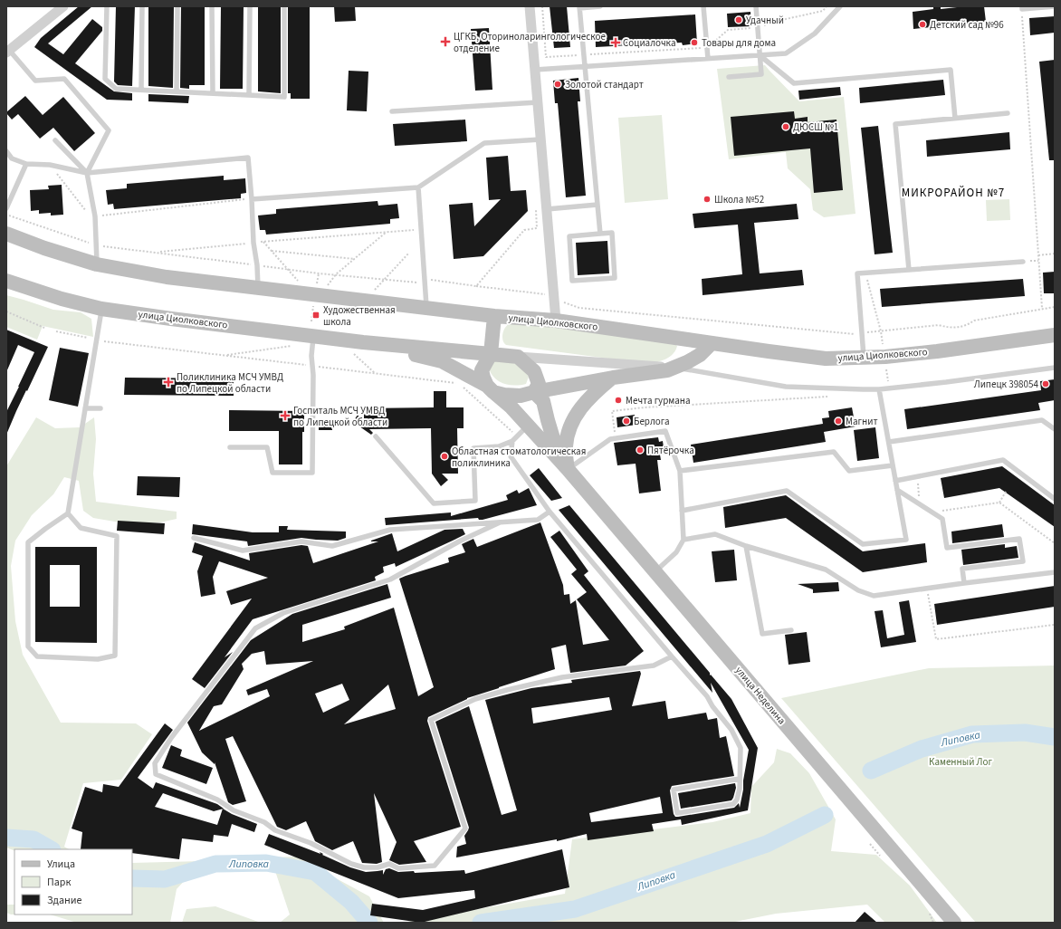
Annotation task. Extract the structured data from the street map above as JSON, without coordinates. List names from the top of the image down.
{
  "streets": {
    "main road": ["улица Циолковского", "улица Неделина"]
  },
  "crossings": [
    ["улица Циолковского", "улица Неделина"]
  ],
  "districts": ["МИКРОРАЙОН №7"],
  "water": ["Липовка"],
  "parks": ["Каменный Лог"],
  "places": {
    "other": [
      "Удачный",
      "Детский сад №96",
      "Товары для дома",
      "Золотой стандарт",
      "ДЮСШ №1",
      "Школа №52",
      "Липецк 398054",
      "Мечта гурмана",
      "Берлога",
      "Магнит",
      "Пятёрочка",
      "Областная стоматологическая поликлиника"
    ],
    "health": [
      "ЦГКБ, Оториноларингологическое отделение",
      "Социалочка",
      "Поликлиника МСЧ УМВД по Липецкой области",
      "Госпиталь МСЧ УМВД по Липецкой области"
    ],
    "transit": ["Художественная школа"]
  },
  "legend": ["Улица", "Парк", "Здание"]
}
